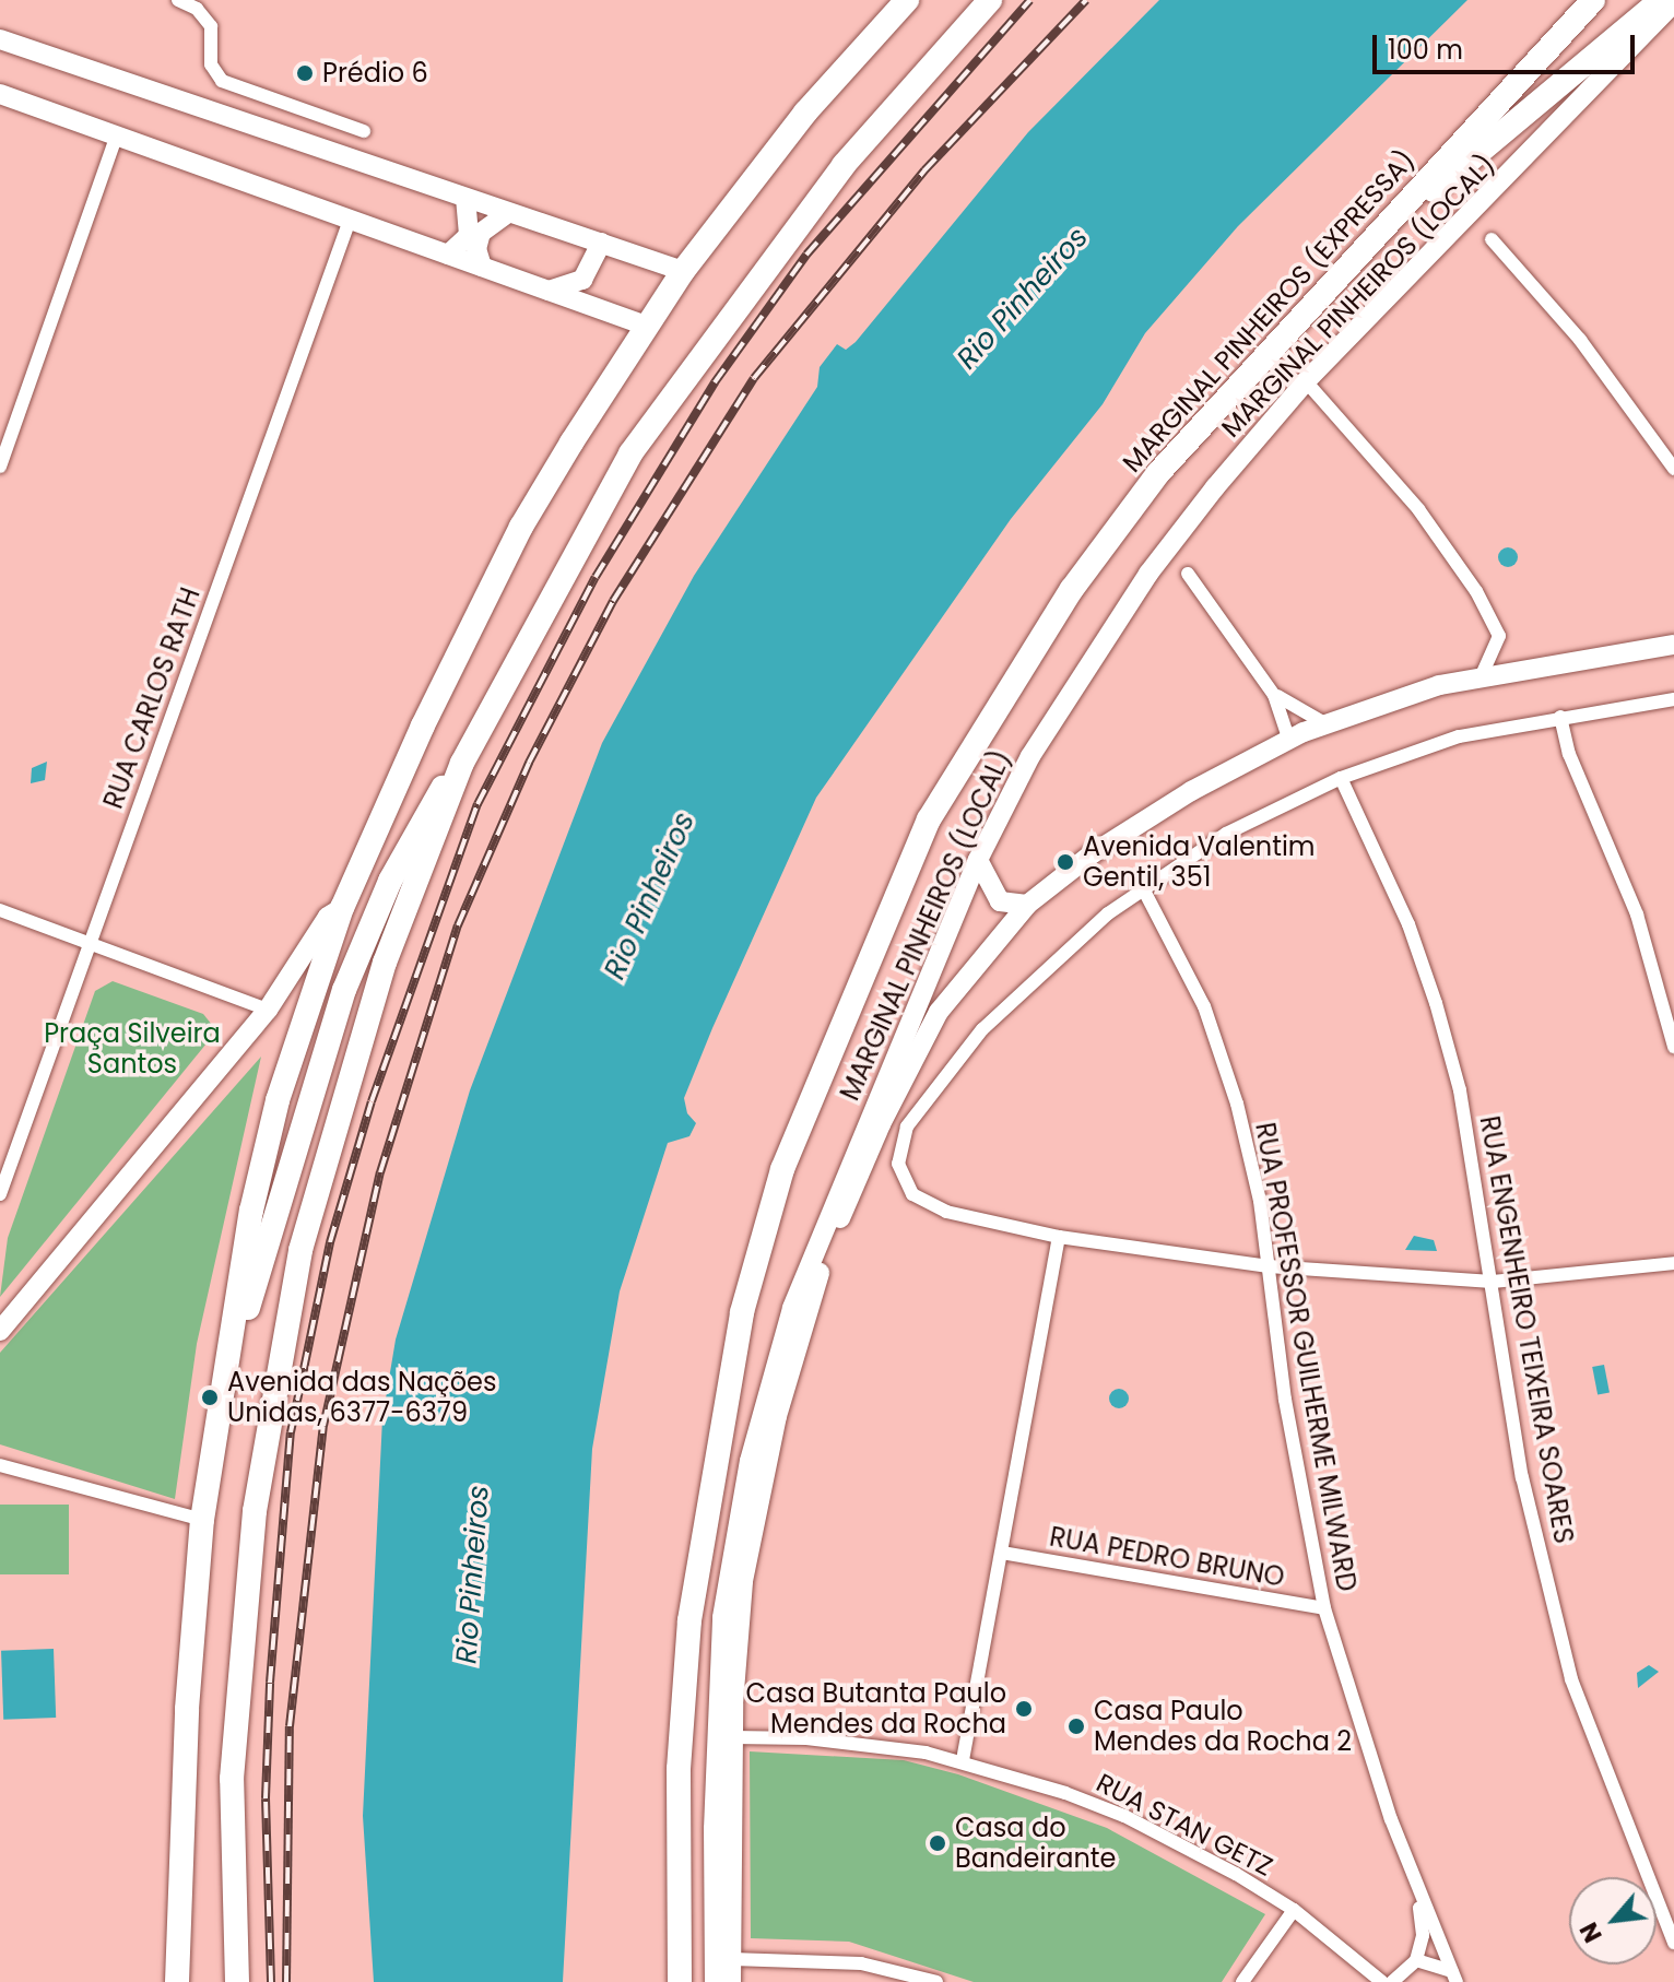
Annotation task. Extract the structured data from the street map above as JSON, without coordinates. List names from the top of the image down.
{
  "streets": {
    "highway": ["MARGINAL PINHEIROS (EXPRESSA)"],
    "main road": ["MARGINAL PINHEIROS (LOCAL)"],
    "street": [
      "RUA CARLOS RATH",
      "RUA ENGENHEIRO TEIXEIRA SOARES",
      "RUA PROFESSOR GUILHERME MILWARD",
      "RUA PEDRO BRUNO",
      "RUA STAN GETZ"
    ]
  },
  "crossings": [
    ["RUA PROFESSOR GUILHERME MILWARD", "RUA PEDRO BRUNO"]
  ],
  "water": ["Rio Pinheiros"],
  "parks": ["Praça Silveira Santos"],
  "places": [
    "Prédio 6",
    "Avenida Valentim Gentil, 351",
    "Avenida das Nações Unidas, 6377-6379",
    "Casa Butanta Paulo Mendes da Rocha",
    "Casa Paulo Mendes da Rocha 2",
    "Casa do Bandeirante"
  ],
  "scale_bar": "100 m",
  "north": "bottom left"
}
